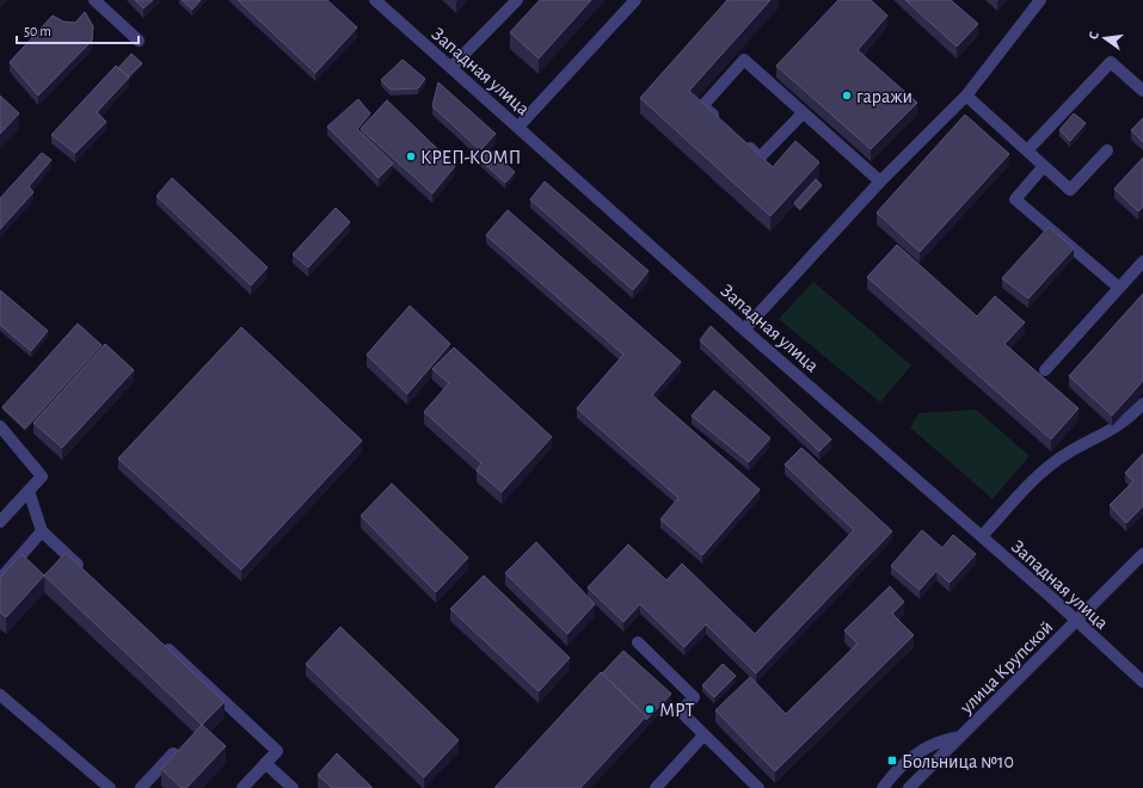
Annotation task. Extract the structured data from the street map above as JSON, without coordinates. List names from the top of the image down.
{
  "streets": {
    "street": ["Западная улица", "улица Крупской"]
  },
  "crossings": [
    ["Западная улица", "улица Крупской"]
  ],
  "places": {
    "other": ["гаражи", "КРЕП-КОМП", "МРТ"],
    "transit": ["Больница №10"]
  },
  "scale_bar": "50 m",
  "north": "left"
}
